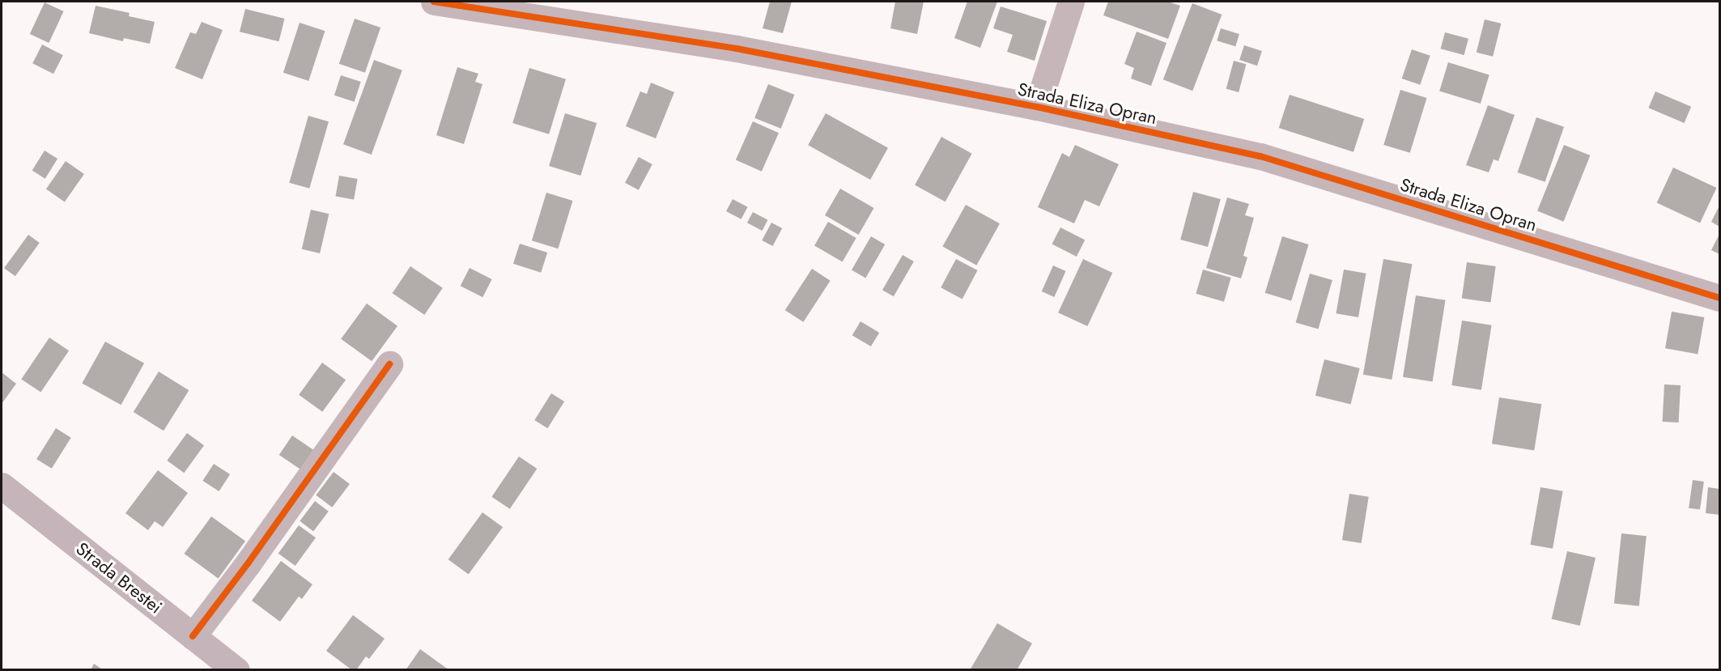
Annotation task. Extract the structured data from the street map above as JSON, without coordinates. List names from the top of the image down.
{
  "streets": {
    "main road": ["Strada Brestei"],
    "street": ["Strada Eliza Opran"]
  }
}
